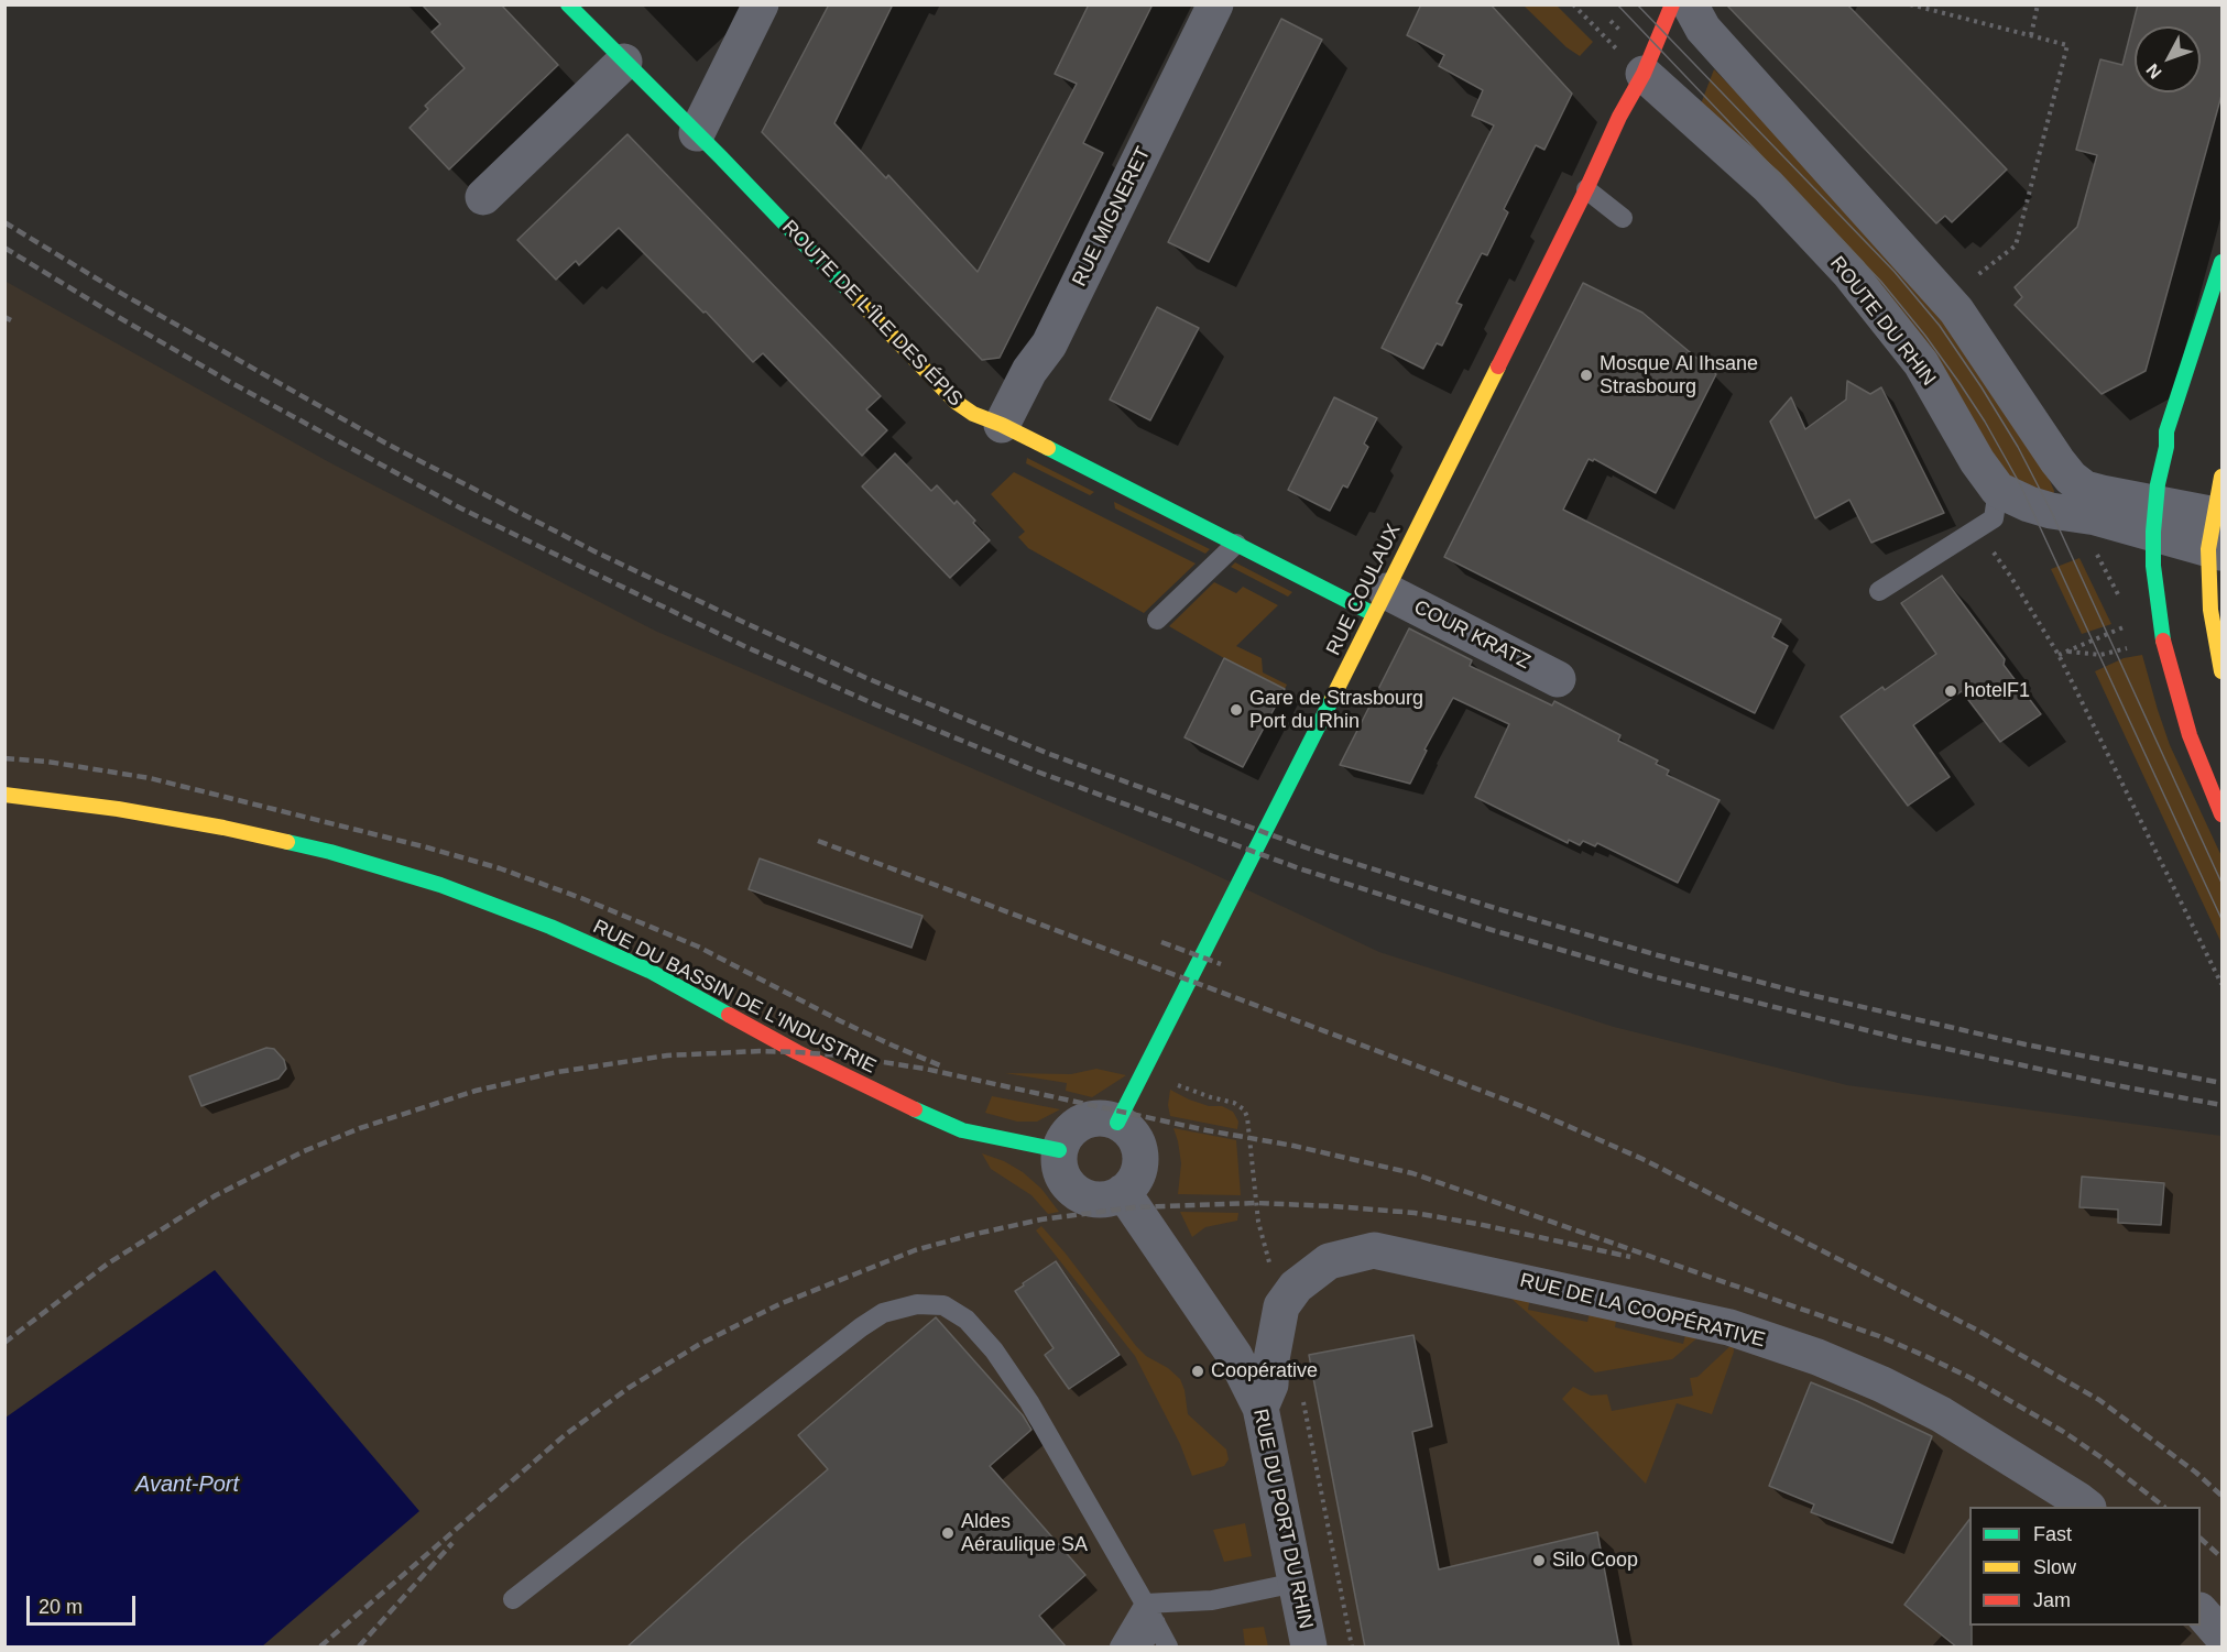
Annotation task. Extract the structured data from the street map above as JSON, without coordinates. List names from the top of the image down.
{
  "streets": {
    "street": [
      "RUE MIGNERET",
      "ROUTE DE L'ÎLE DES ÉPIS",
      "ROUTE DU RHIN",
      "RUE COULAUX",
      "COUR KRATZ",
      "RUE DU BASSIN DE L'INDUSTRIE",
      "RUE DE LA COOPÉRATIVE",
      "RUE DU PORT DU RHIN"
    ]
  },
  "crossings": [
    ["RUE MIGNERET", "ROUTE DE L'ÎLE DES ÉPIS"],
    ["ROUTE DE L'ÎLE DES ÉPIS", "RUE COULAUX"],
    ["ROUTE DE L'ÎLE DES ÉPIS", "COUR KRATZ"],
    ["ROUTE DU RHIN", "RUE COULAUX"],
    ["RUE COULAUX", "COUR KRATZ"],
    ["RUE COULAUX", "RUE DU BASSIN DE L'INDUSTRIE"],
    ["RUE COULAUX", "RUE DU PORT DU RHIN"],
    ["RUE DU BASSIN DE L'INDUSTRIE", "RUE DU PORT DU RHIN"],
    ["RUE DE LA COOPÉRATIVE", "RUE DU PORT DU RHIN"]
  ],
  "water": ["Avant-Port"],
  "places": [
    "Mosque Al Ihsane Strasbourg",
    "hotelF1",
    "Gare de Strasbourg Port du Rhin",
    "Coopérative",
    "Aldes Aéraulique SA",
    "Silo Coop"
  ],
  "legend": ["Fast", "Slow", "Jam"],
  "scale_bar": "20 m",
  "north": "bottom left"
}
